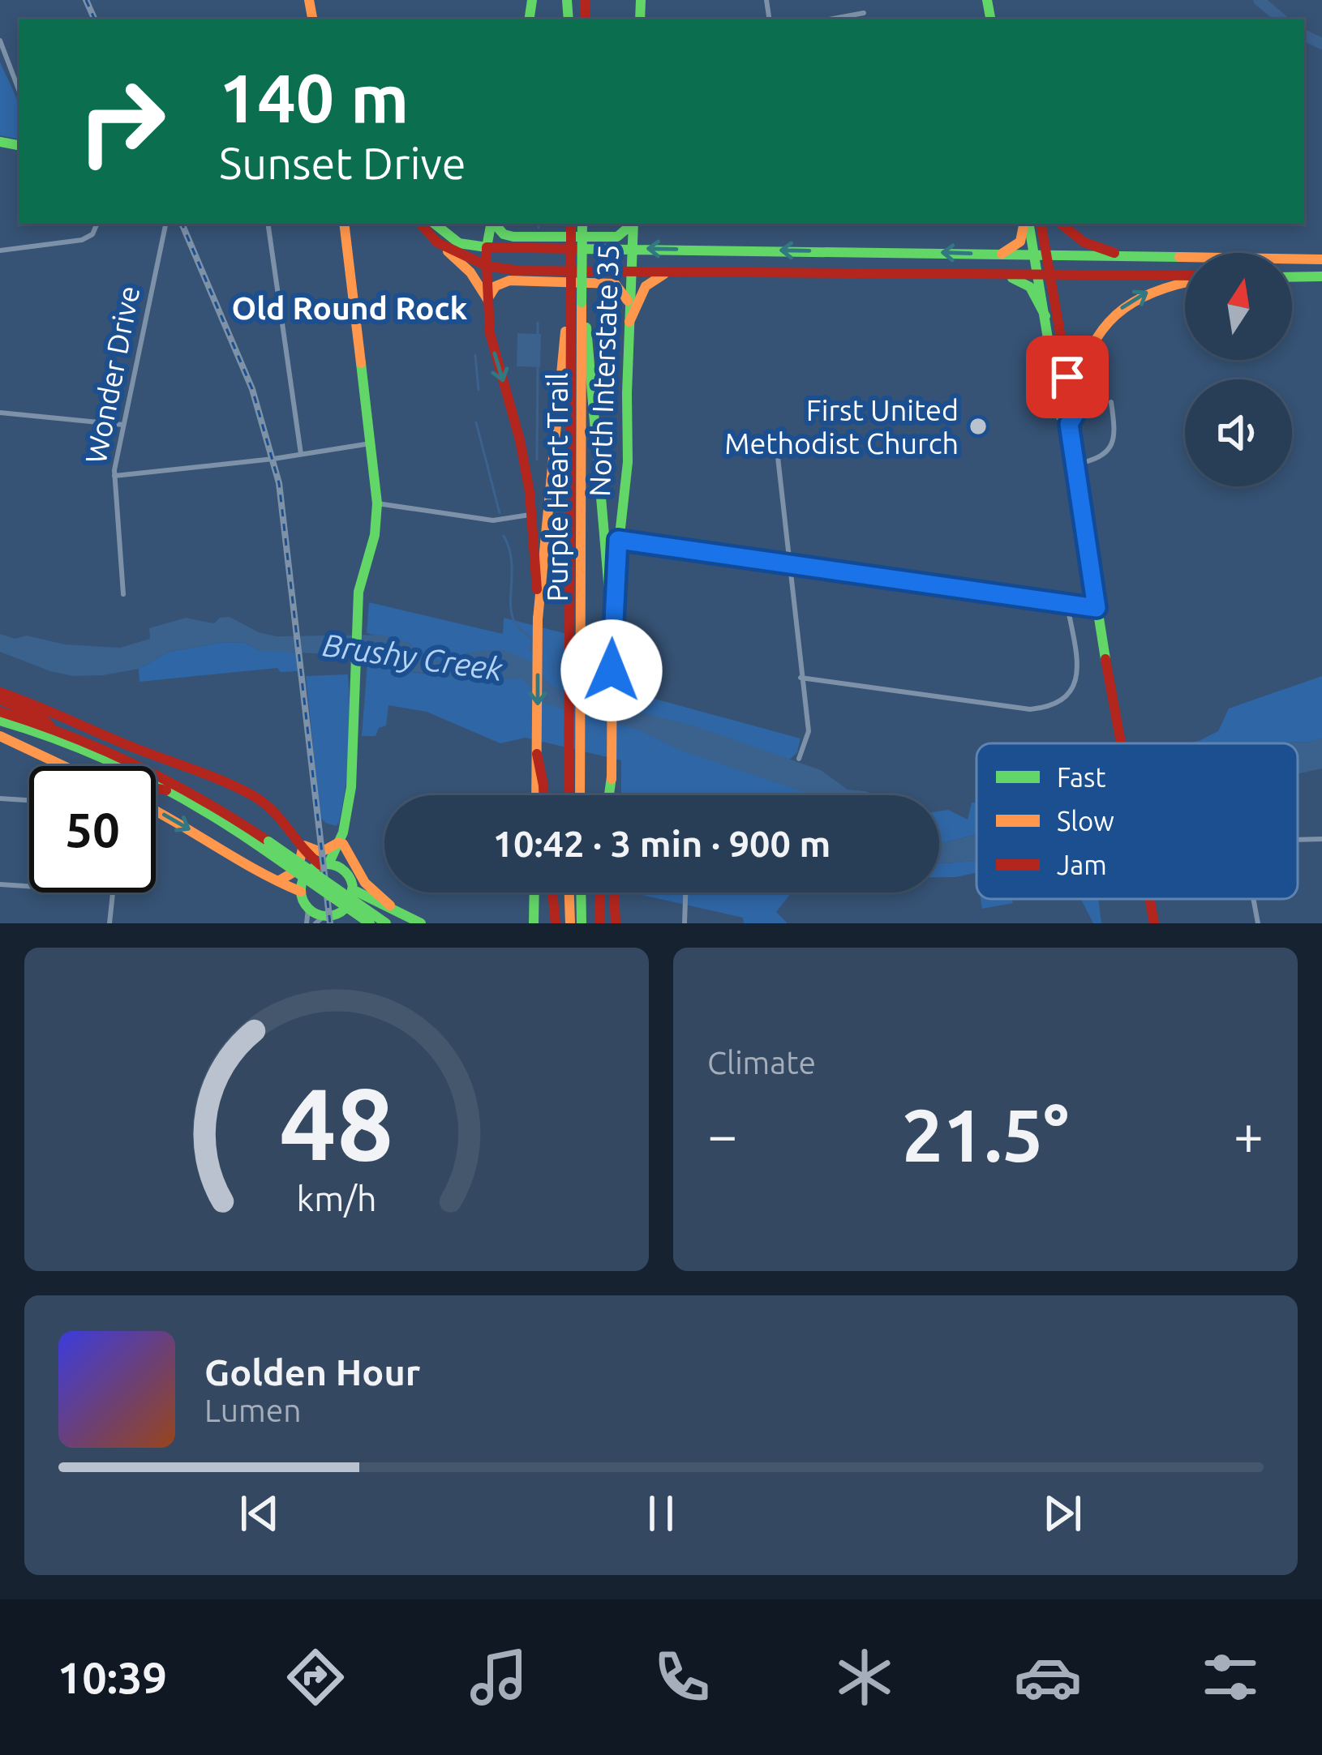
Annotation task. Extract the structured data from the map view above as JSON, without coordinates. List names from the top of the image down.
{
  "streets": {
    "main road": ["North Interstate 35", "Purple Heart Trail"],
    "street": ["Wonder Drive"]
  },
  "districts": ["Old Round Rock"],
  "water": ["Brushy Creek"],
  "places": ["First United Methodist Church"],
  "legend": ["Fast", "Slow", "Jam"],
  "north": "top",
  "page": {
    "turn": ["140 m", "Sunset Drive"],
    "limit": "50",
    "trip": "10:42 · 3 min · 900 m",
    "tile": "Climate",
    "heat": ["−", "21.5°", "+"],
    "song": ["Golden Hour", "Lumen"],
    "tabs": "10:39",
    "gauge": ["48", "km/h"]
  }
}
